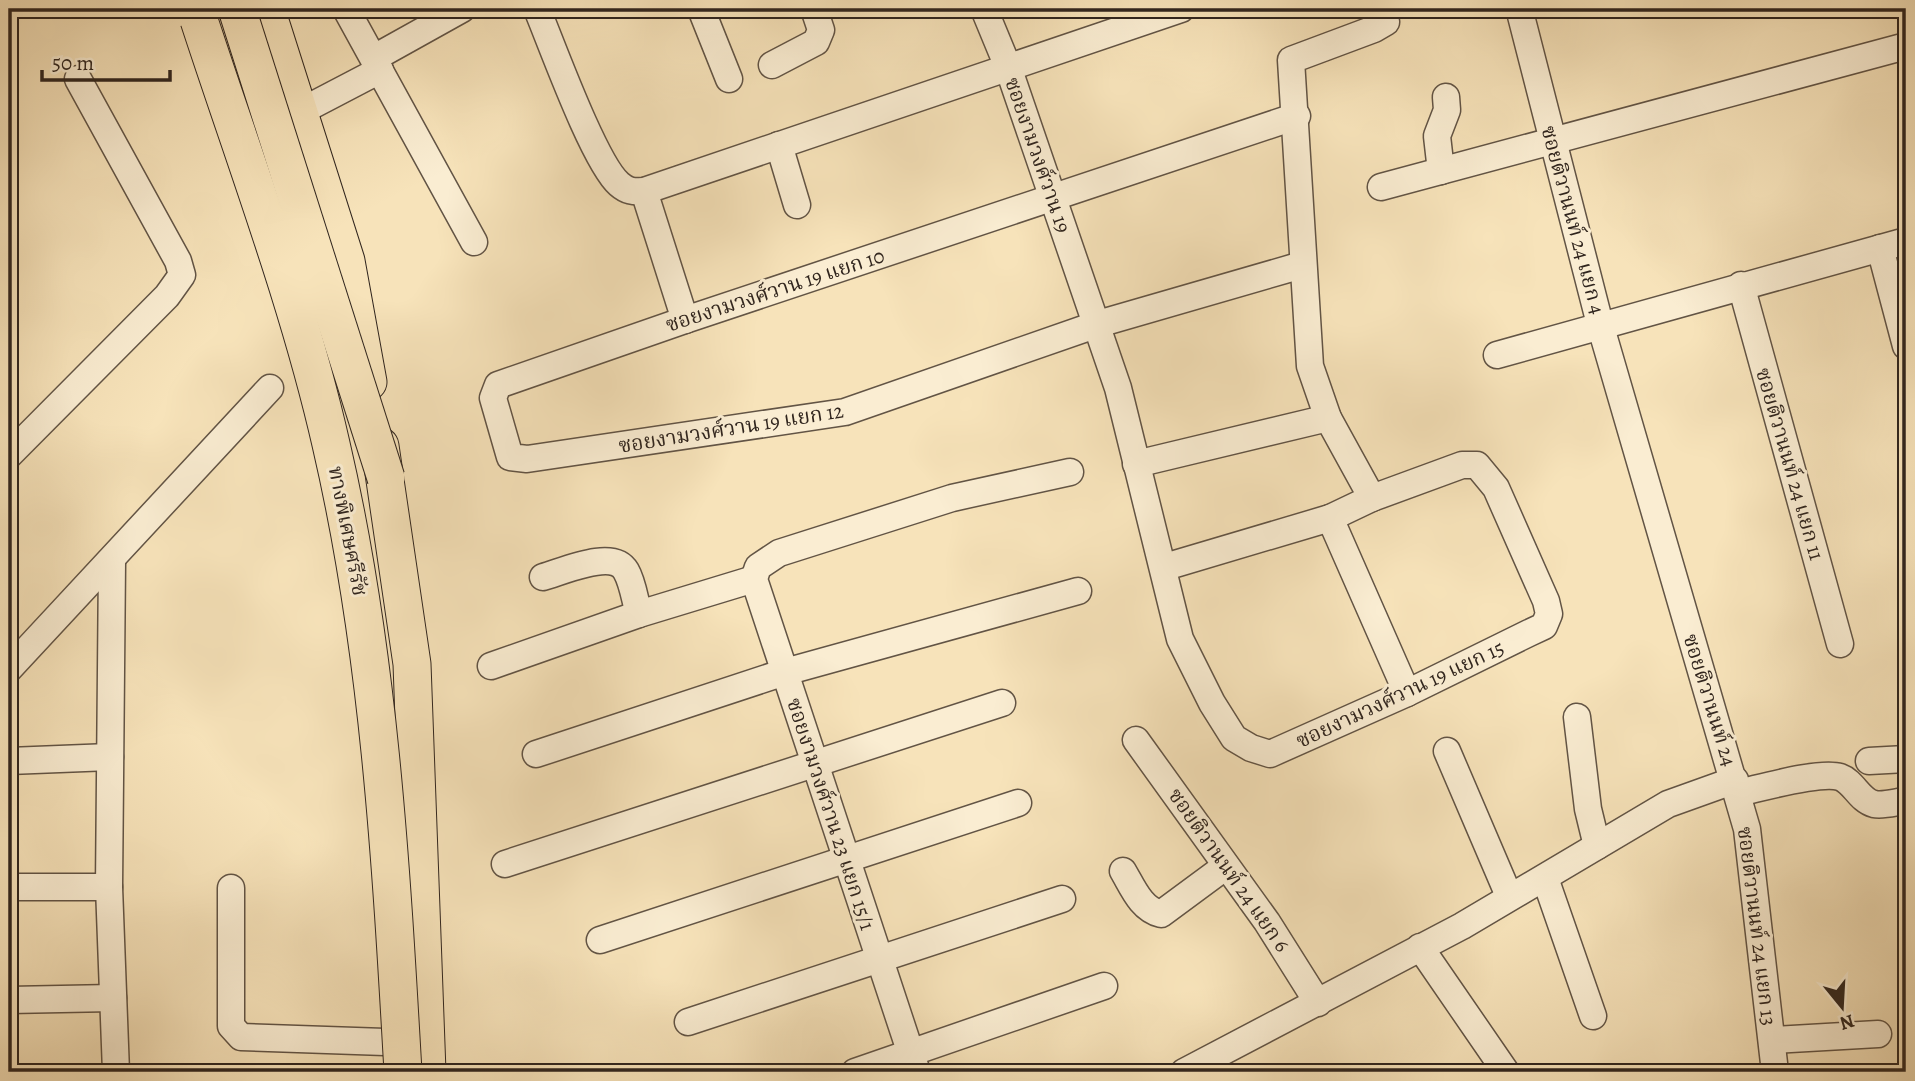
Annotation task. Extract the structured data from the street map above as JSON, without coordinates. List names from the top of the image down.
{
  "streets": {
    "highway": ["ทางพิเศษศรีรัช"],
    "street": [
      "ซอยงามวงศ์วาน 19",
      "ซอยติวานนท์ 24 แยก 4",
      "ซอยงามวงศ์วาน 19 แยก 10",
      "ซอยงามวงศ์วาน 19 แยก 12",
      "ซอยติวานนท์ 24 แยก 11",
      "ซอยงามวงศ์วาน 19 แยก 15",
      "ซอยติวานนท์ 24",
      "ซอยงามวงศ์วาน 23 แยก 15/1",
      "ซอยติวานนท์ 24 แยก 6",
      "ซอยติวานนท์ 24 แยก 13"
    ]
  },
  "crossings": [
    ["ซอยงามวงศ์วาน 19", "ซอยงามวงศ์วาน 19 แยก 10"],
    ["ซอยงามวงศ์วาน 19", "ซอยงามวงศ์วาน 19 แยก 12"],
    ["ซอยงามวงศ์วาน 19", "ซอยงามวงศ์วาน 19 แยก 15"],
    ["ซอยติวานนท์ 24 แยก 4", "ซอยติวานนท์ 24"],
    ["ซอยงามวงศ์วาน 19 แยก 10", "ซอยงามวงศ์วาน 19 แยก 12"],
    ["ซอยติวานนท์ 24", "ซอยติวานนท์ 24 แยก 6"],
    ["ซอยติวานนท์ 24", "ซอยติวานนท์ 24 แยก 13"]
  ],
  "scale_bar": "50 m",
  "north": "bottom"
}
